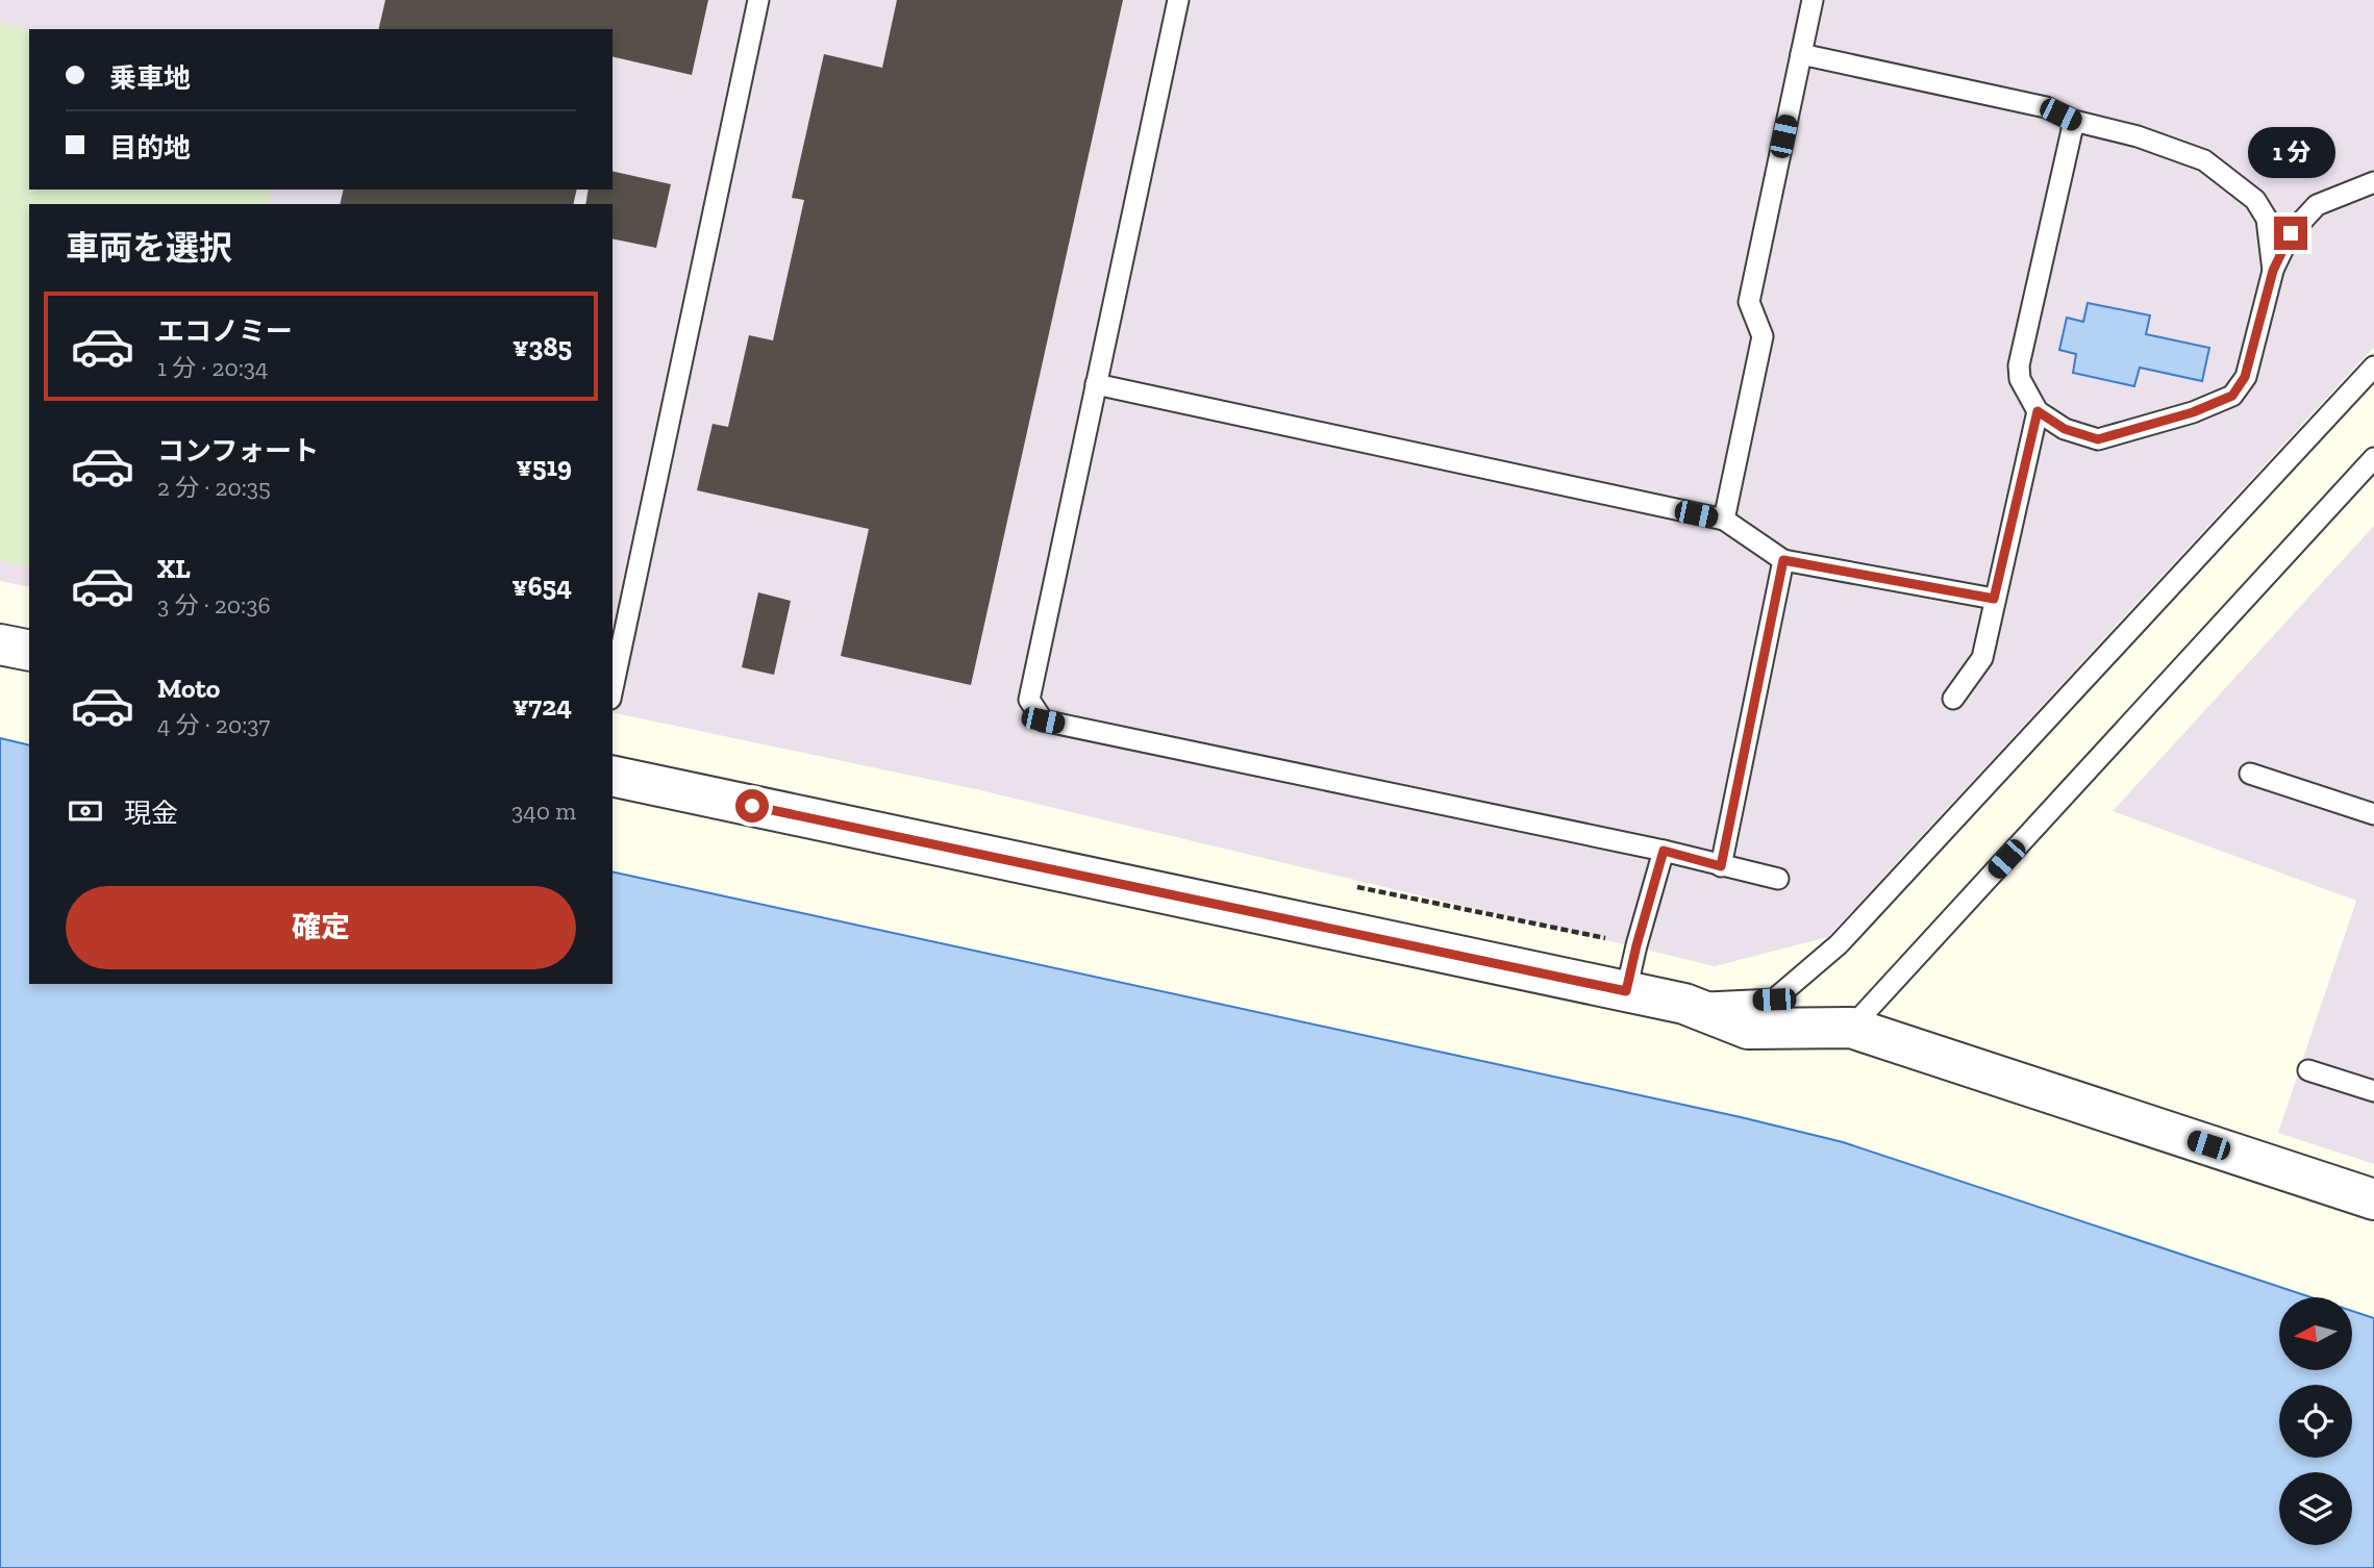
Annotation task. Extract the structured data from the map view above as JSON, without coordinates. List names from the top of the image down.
{
  "north": "left",
  "page": {
    "banner": ["乗車地", "目的地"],
    "bubble": "1 分",
    "heading": "車両を選択",
    "list": [
      {
        "name": "エコノミー",
        "note": "1 分 · 20:34",
        "value": "¥385"
      },
      {
        "name": "コンフォート",
        "note": "2 分 · 20:35",
        "value": "¥519"
      },
      {
        "name": "XL",
        "note": "3 分 · 20:36",
        "value": "¥654"
      },
      {
        "name": "Moto",
        "note": "4 分 · 20:37",
        "value": "¥724"
      }
    ],
    "pay": ["現金", "340 m"],
    "buttons": "確定"
  }
}
